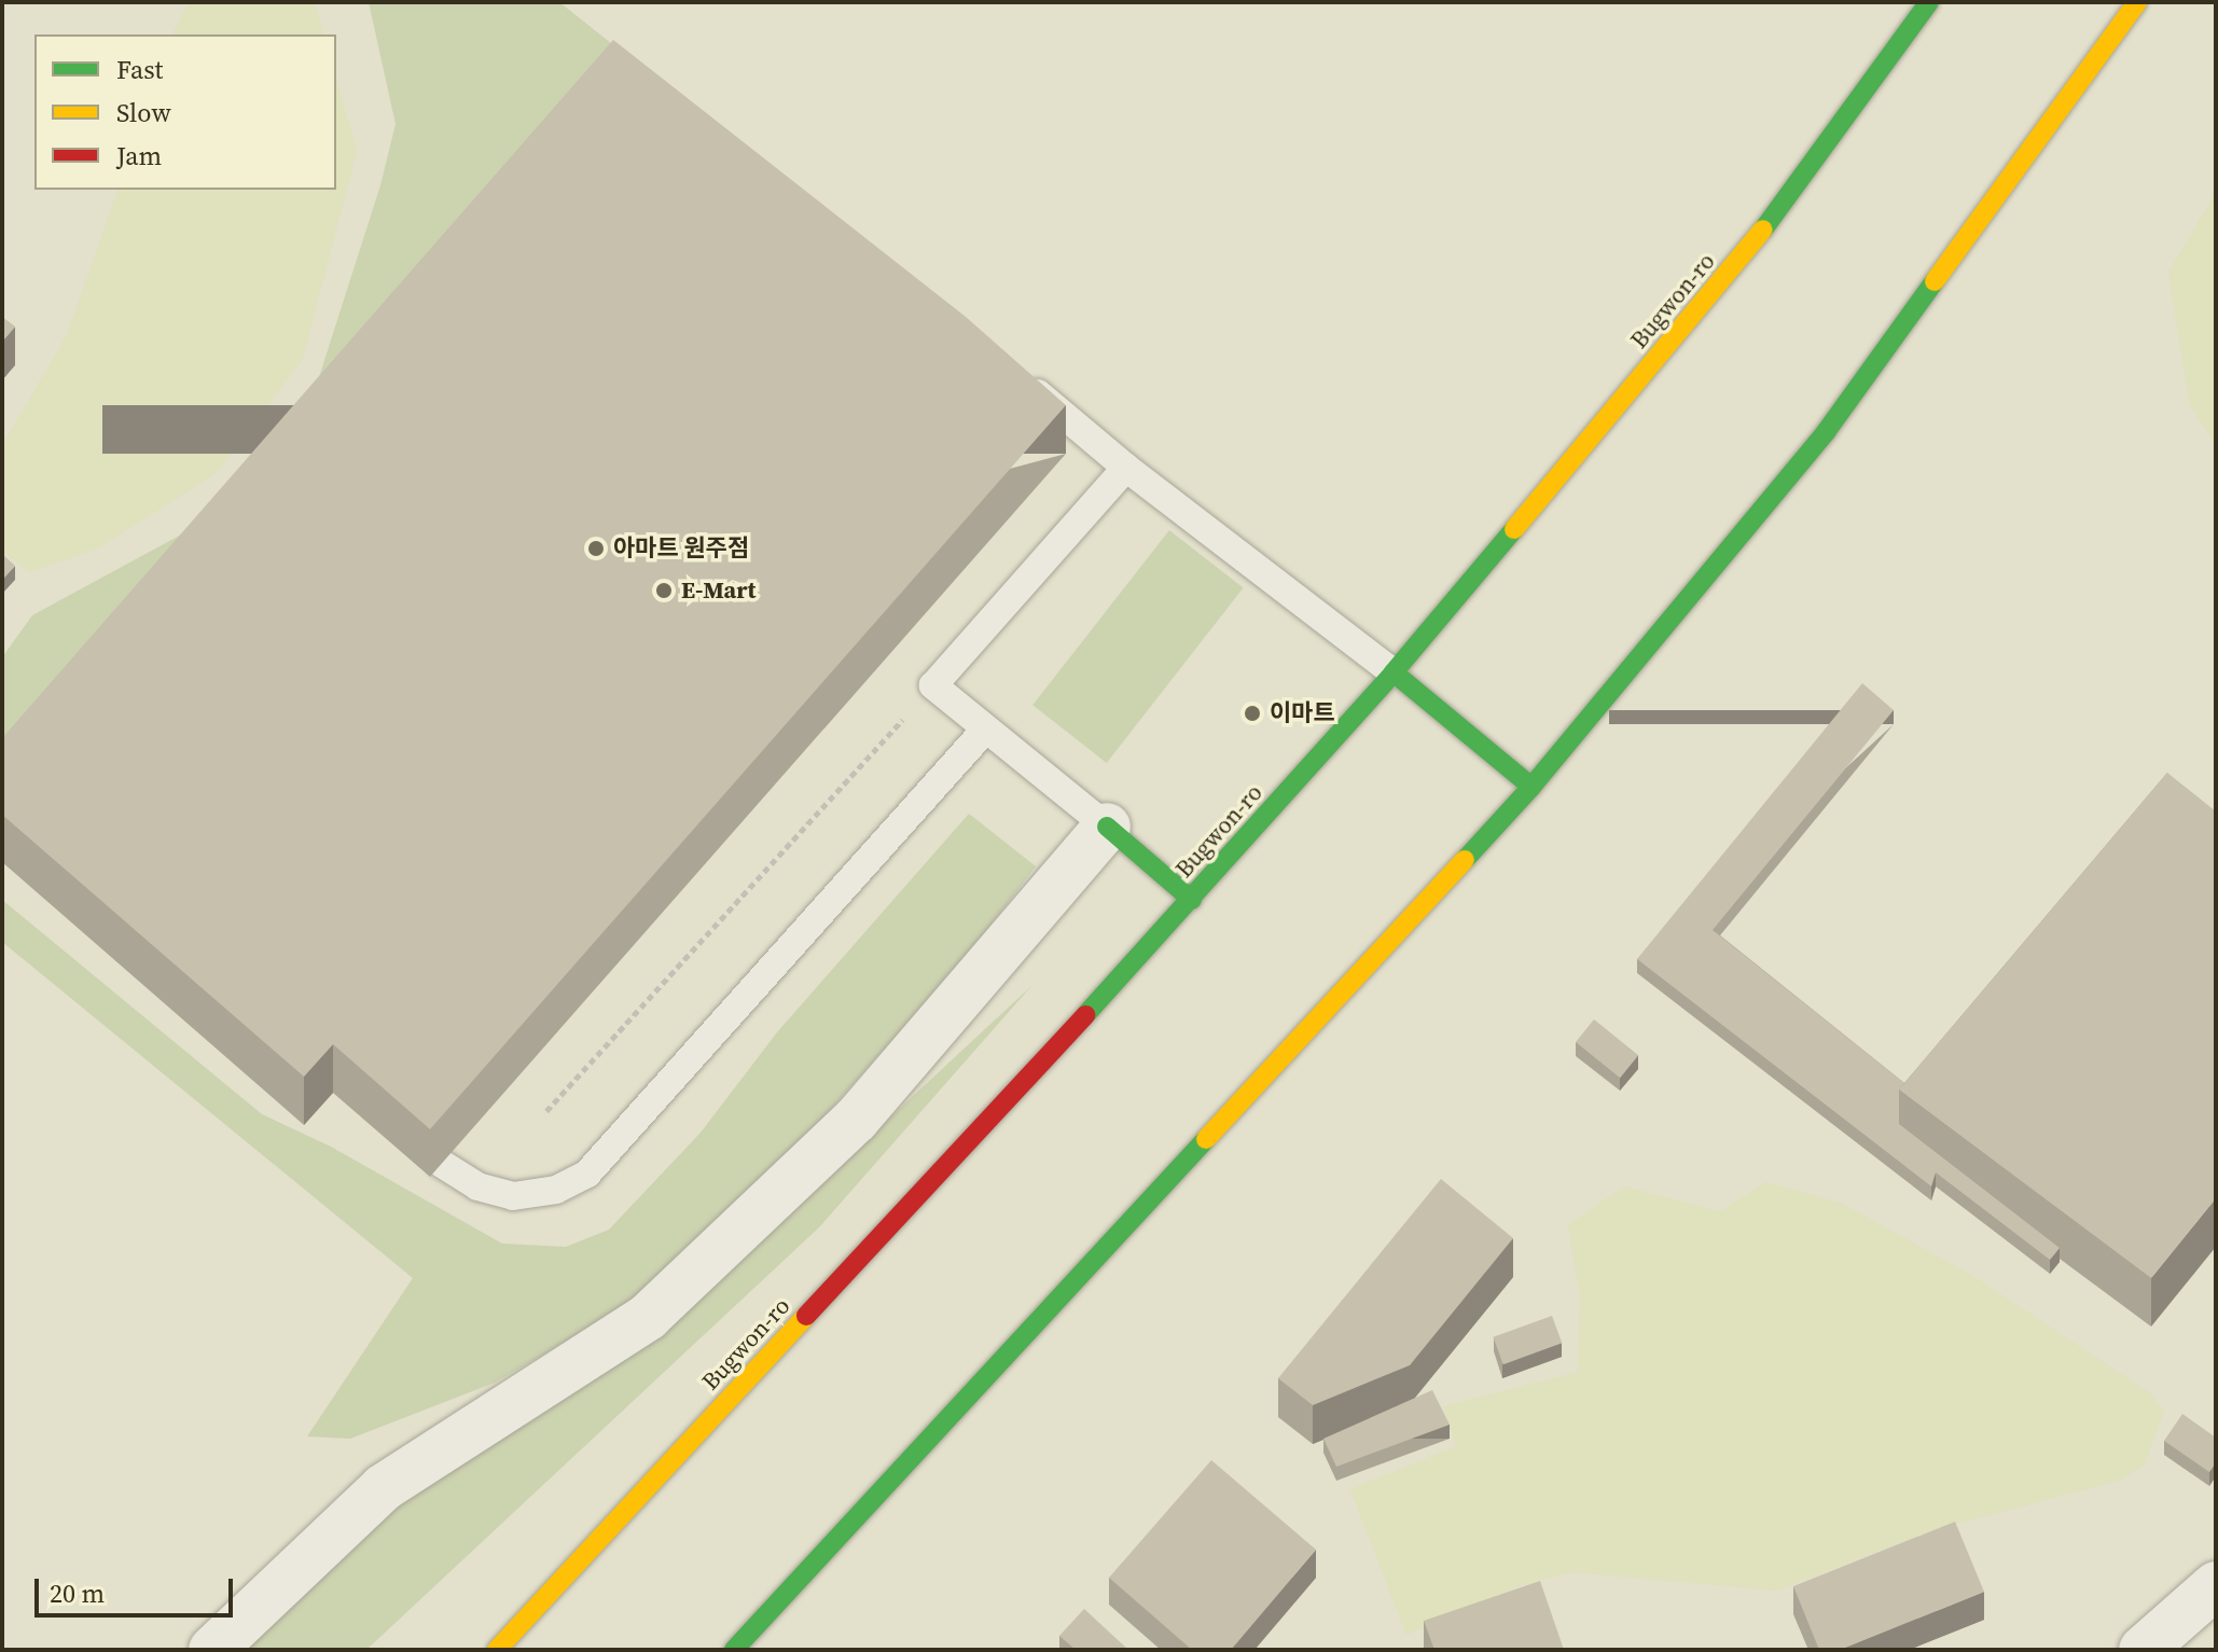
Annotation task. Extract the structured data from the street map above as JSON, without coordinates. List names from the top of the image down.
{
  "streets": {
    "street": ["Bugwon-ro"]
  },
  "places": ["아마트 원주점", "E-Mart", "이마트"],
  "legend": ["Fast", "Slow", "Jam"],
  "scale_bar": "20 m"
}
